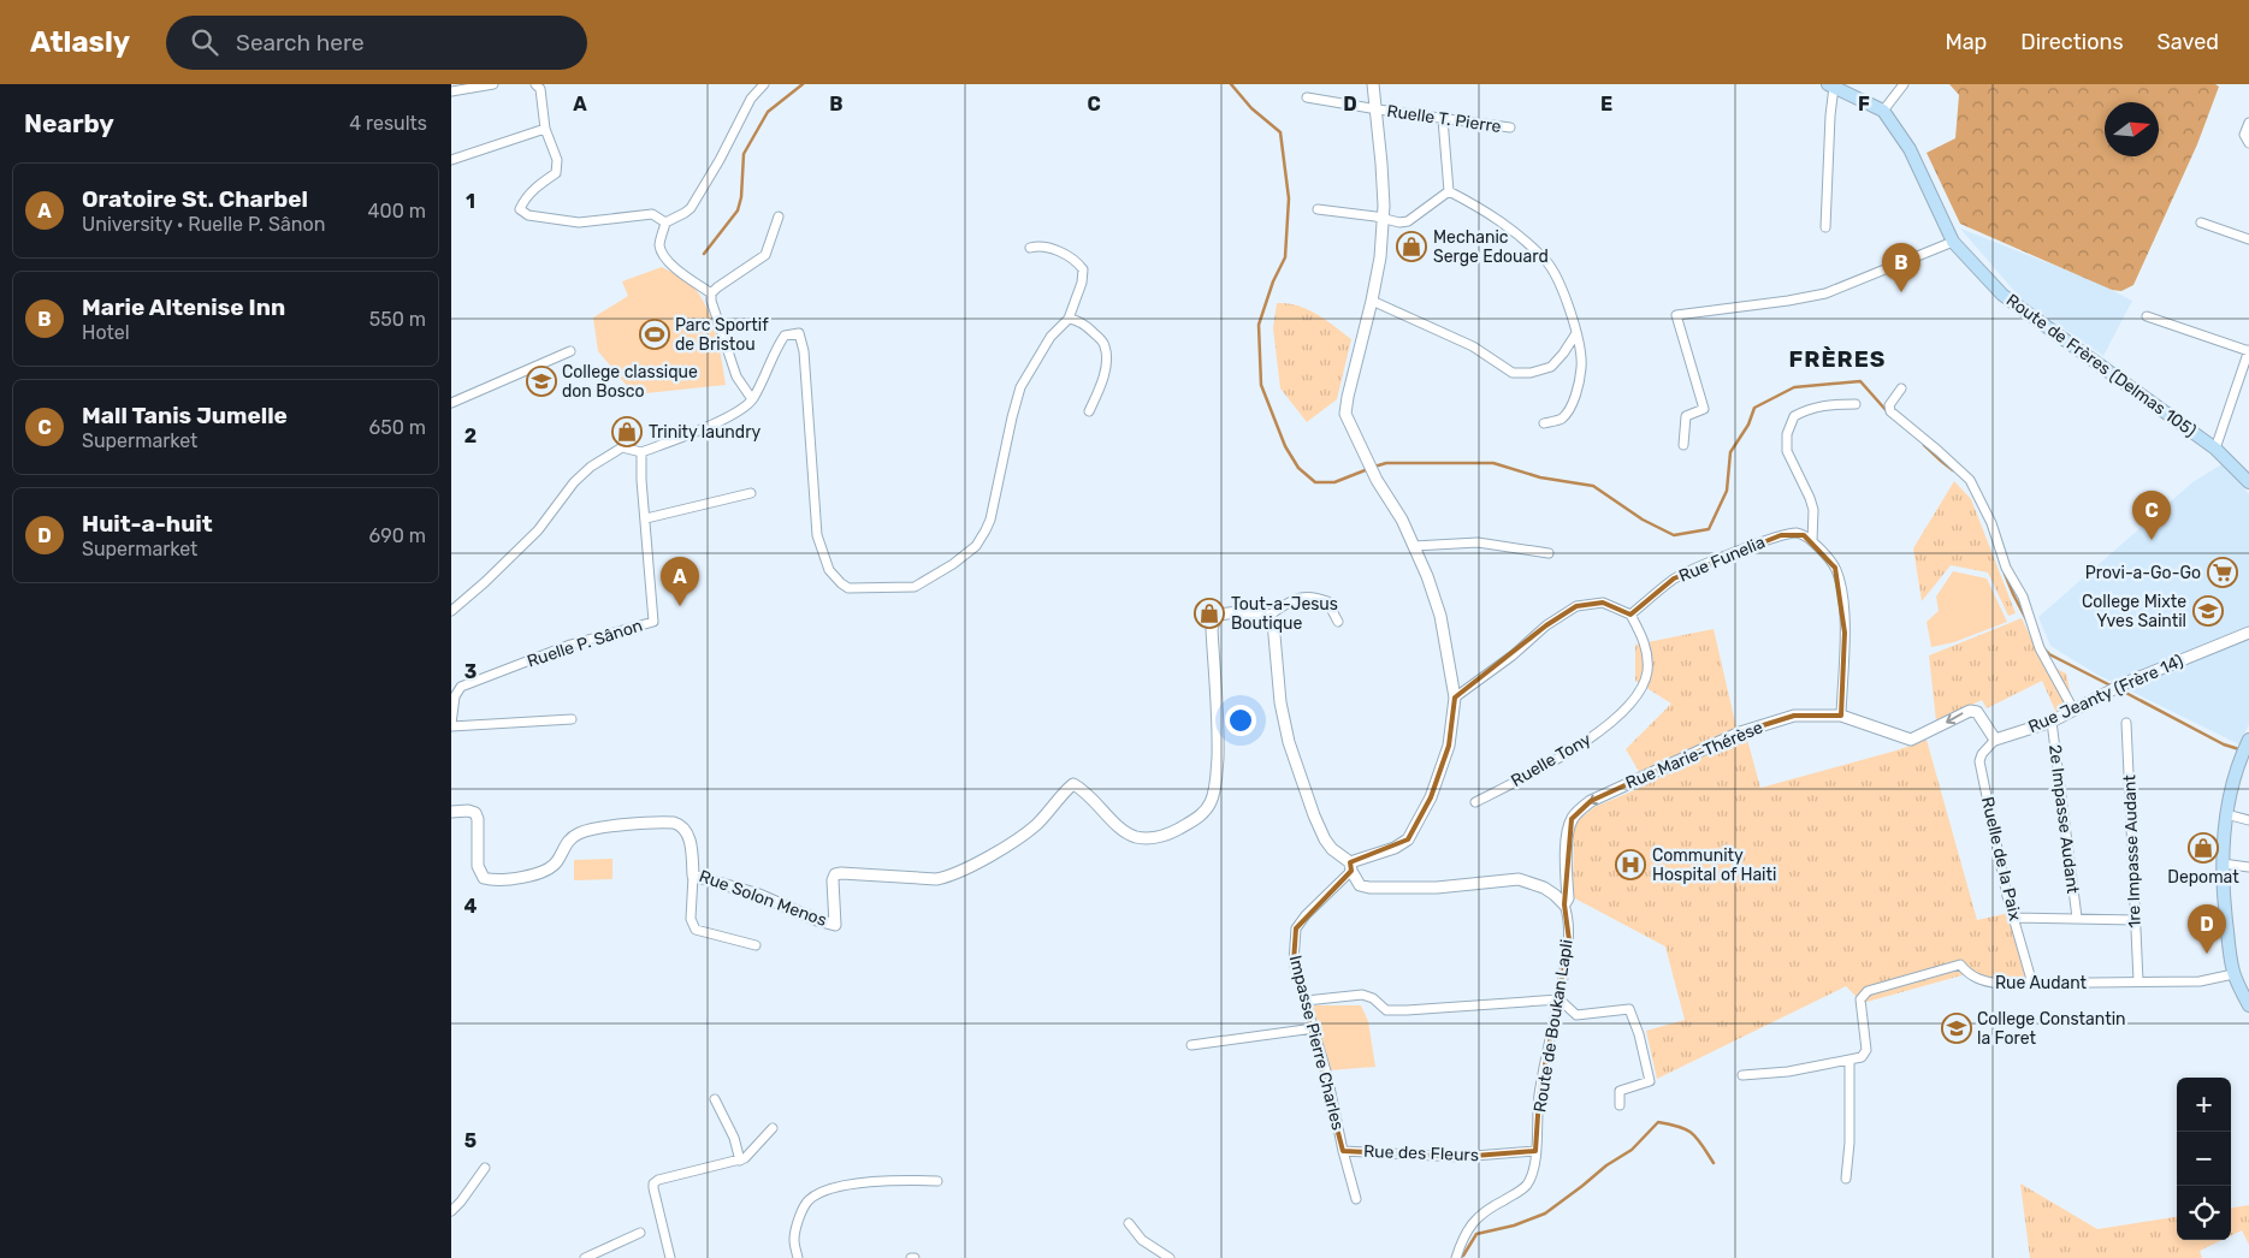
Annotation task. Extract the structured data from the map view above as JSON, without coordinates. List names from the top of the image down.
{
  "streets": {
    "main road": ["Route de Frères (Delmas 105)"],
    "street": [
      "Ruelle T. Pierre",
      "Rue Funelia",
      "Ruelle P. Sânon",
      "Rue Jeanty (Frère 14)",
      "Rue Marie-Thérèse",
      "Ruelle Tony",
      "2e Impasse Audant",
      "1re Impasse Audant",
      "Ruelle de la Paix",
      "Rue Solon Menos",
      "Rue Audant",
      "Route de Boukan Lapli",
      "Impasse Pierre Charles",
      "Rue des Fleurs"
    ]
  },
  "crossings": [
    ["Rue Funelia", "Ruelle Tony"],
    ["Rue Jeanty (Frère 14)", "Rue Marie-Thérèse"],
    ["Rue Jeanty (Frère 14)", "2e Impasse Audant"],
    ["Rue Jeanty (Frère 14)", "Ruelle de la Paix"],
    ["Rue Marie-Thérèse", "Ruelle de la Paix"],
    ["Rue Marie-Thérèse", "Route de Boukan Lapli"],
    ["1re Impasse Audant", "Rue Audant"],
    ["Ruelle de la Paix", "Rue Audant"],
    ["Route de Boukan Lapli", "Rue des Fleurs"],
    ["Impasse Pierre Charles", "Rue des Fleurs"]
  ],
  "one_way": ["Rue Marie-Thérèse"],
  "districts": ["FRÈRES"],
  "places": {
    "shop": [
      "Mechanic Serge Edouard",
      "Trinity laundry",
      "Tout-a-Jesus Boutique",
      "Depomat"
    ],
    "sports": ["Parc Sportif de Bristou"],
    "school or university": ["College classique don Bosco", "College Mixte Yves Saintil", "College Constantin la Foret"],
    "supermarket": ["Provi-a-Go-Go"],
    "hospital": ["Community Hospital of Haiti"]
  },
  "north": "right",
  "page": {
    "header": "Atlasly",
    "search": "Search here",
    "nav": ["Map", "Directions", "Saved"],
    "heading": ["Nearby", "4 results"],
    "list": [
      {
        "mark": "A",
        "name": "Oratoire St. Charbel",
        "note": "University · Ruelle P. Sânon",
        "value": "400 m"
      },
      {
        "mark": "B",
        "name": "Marie Altenise Inn",
        "note": "Hotel",
        "value": "550 m"
      },
      {
        "mark": "C",
        "name": "Mall Tanis Jumelle",
        "note": "Supermarket",
        "value": "650 m"
      },
      {
        "mark": "D",
        "name": "Huit-a-huit",
        "note": "Supermarket",
        "value": "690 m"
      }
    ],
    "pins": [
      "B",
      "C",
      "A",
      "D"
    ],
    "map_buttons": ["+", "−"]
  },
  "grid": {
    "columns": [
      "A",
      "B",
      "C",
      "D",
      "E",
      "F"
    ],
    "rows": [
      "1",
      "2",
      "3",
      "4",
      "5"
    ]
  }
}
